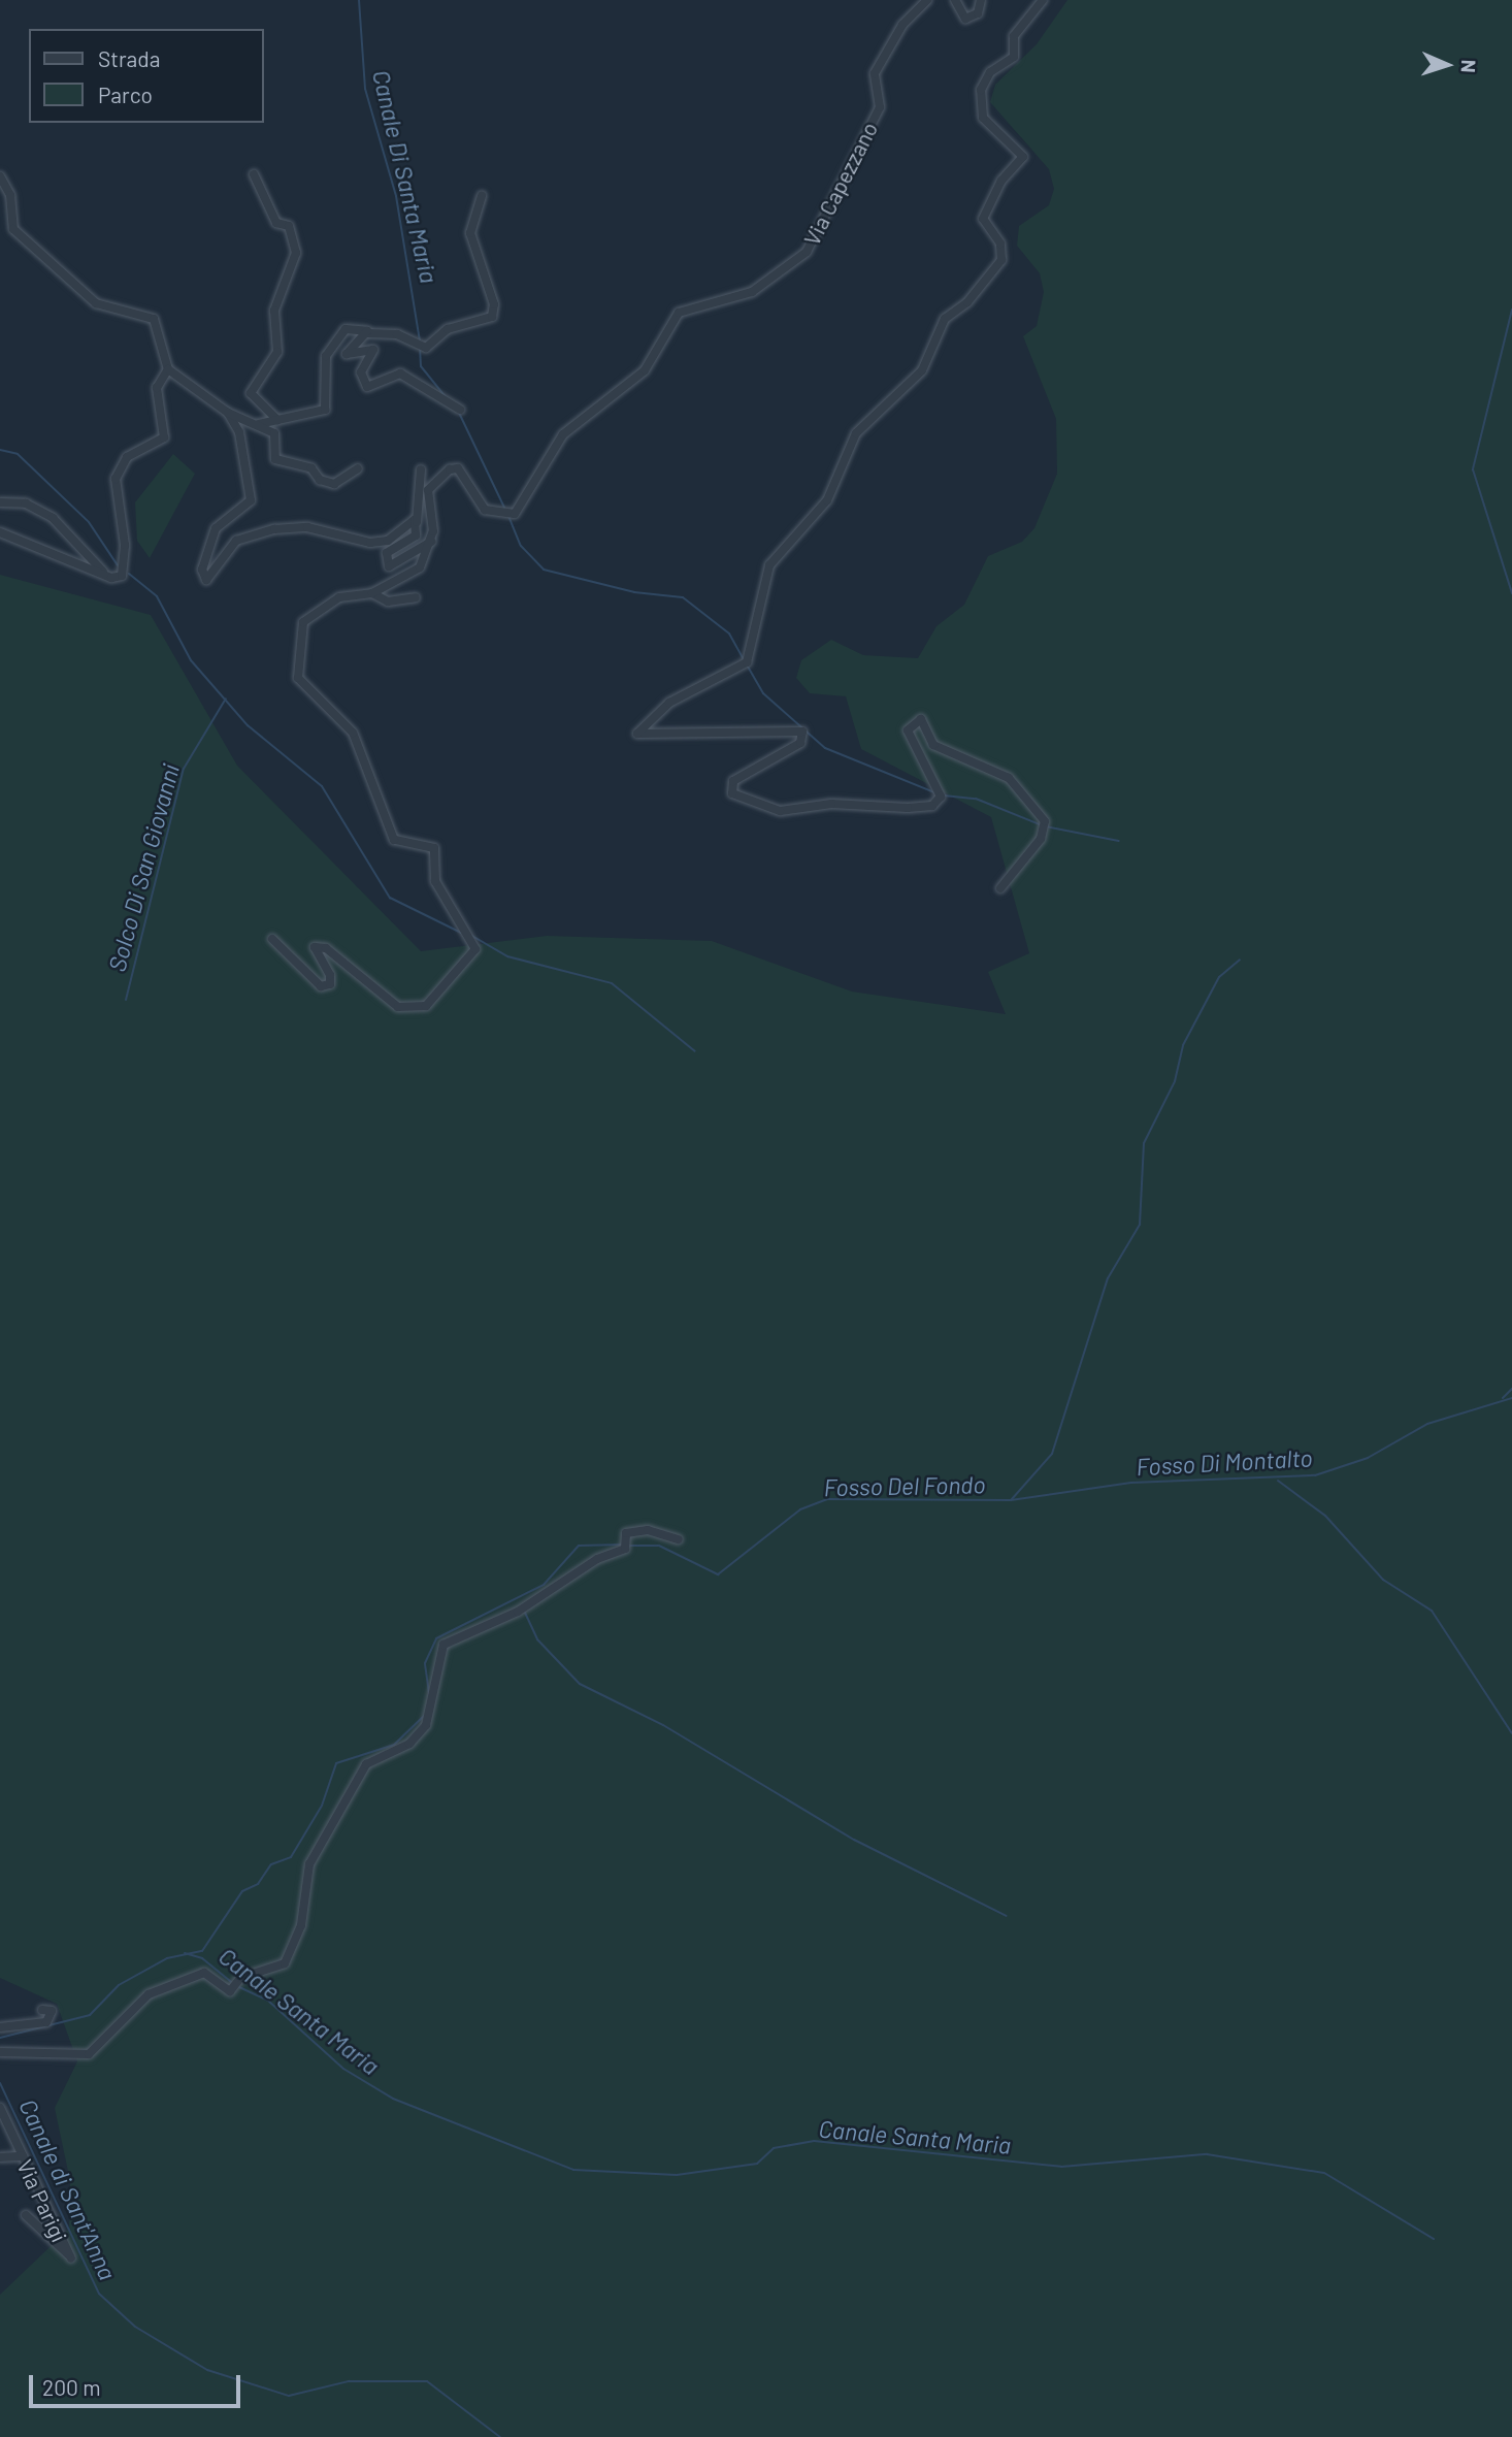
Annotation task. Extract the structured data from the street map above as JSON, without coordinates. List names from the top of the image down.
{
  "streets": {
    "street": ["Via Capezzano", "Via Parigi"]
  },
  "water": [
    "Canale Di Santa Maria",
    "Solco Di San Giovanni",
    "Fosso Di Montalto",
    "Fosso Del Fondo",
    "Canale Santa Maria",
    "Canale di Sant'Anna"
  ],
  "legend": ["Strada", "Parco"],
  "scale_bar": "200 m",
  "north": "right"
}
